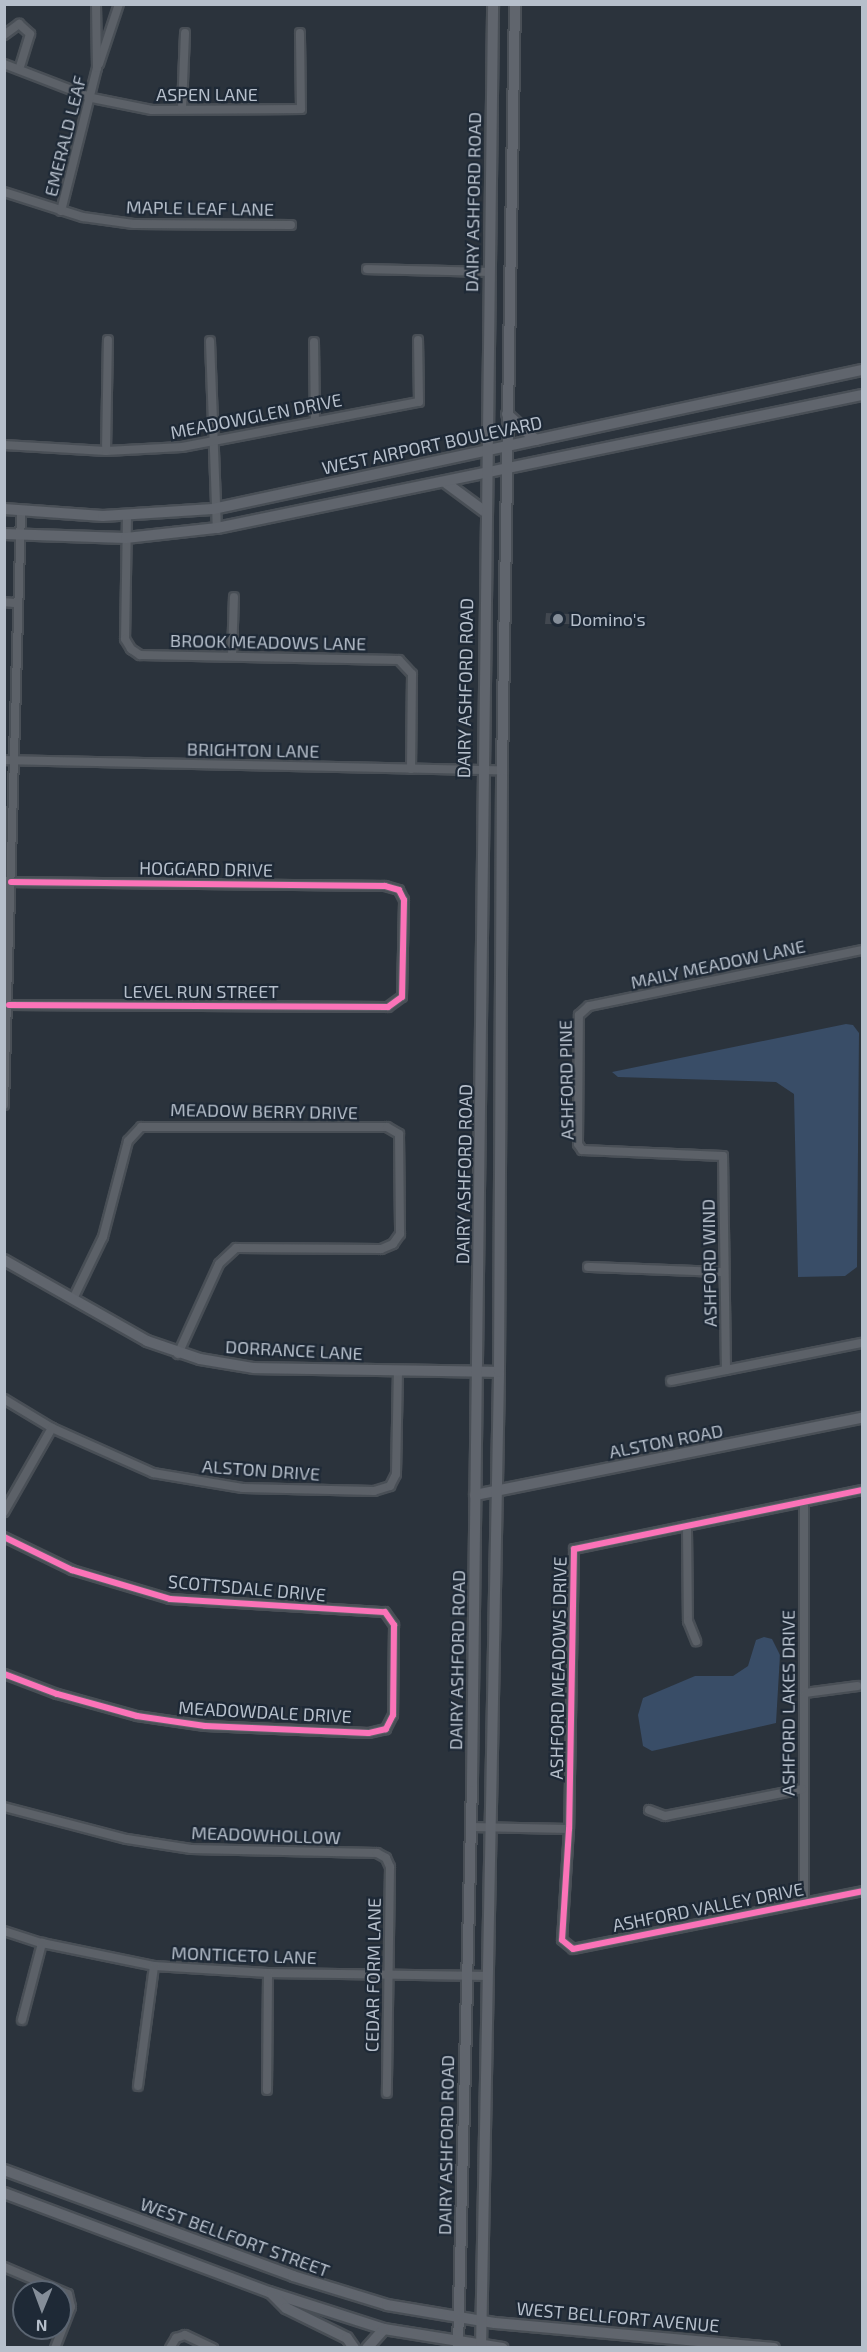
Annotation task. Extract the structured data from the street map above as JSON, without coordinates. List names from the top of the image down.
{
  "streets": {
    "main road": [
      "DAIRY ASHFORD ROAD",
      "WEST AIRPORT BOULEVARD",
      "DORRANCE LANE",
      "ALSTON ROAD",
      "WEST BELLFORT STREET",
      "WEST BELLFORT AVENUE"
    ],
    "street": [
      "ASPEN LANE",
      "EMERALD LEAF",
      "MAPLE LEAF LANE",
      "MEADOWGLEN DRIVE",
      "BROOK MEADOWS LANE",
      "BRIGHTON LANE",
      "HOGGARD DRIVE",
      "MAILY MEADOW LANE",
      "LEVEL RUN STREET",
      "ASHFORD PINE",
      "MEADOW BERRY DRIVE",
      "ASHFORD WIND",
      "ALSTON DRIVE",
      "SCOTTSDALE DRIVE",
      "ASHFORD MEADOWS DRIVE",
      "ASHFORD LAKES DRIVE",
      "MEADOWDALE DRIVE",
      "MEADOWHOLLOW",
      "ASHFORD VALLEY DRIVE",
      "MONTICETO LANE",
      "CEDAR FORM LANE"
    ]
  },
  "crossings": [
    ["ASPEN LANE", "EMERALD LEAF"],
    ["EMERALD LEAF", "MAPLE LEAF LANE"],
    ["DAIRY ASHFORD ROAD", "WEST AIRPORT BOULEVARD"],
    ["DAIRY ASHFORD ROAD", "BRIGHTON LANE"],
    ["DAIRY ASHFORD ROAD", "DORRANCE LANE"],
    ["DAIRY ASHFORD ROAD", "ALSTON ROAD"],
    ["DAIRY ASHFORD ROAD", "MONTICETO LANE"],
    ["DAIRY ASHFORD ROAD", "WEST BELLFORT STREET"],
    ["DAIRY ASHFORD ROAD", "WEST BELLFORT AVENUE"],
    ["BROOK MEADOWS LANE", "BRIGHTON LANE"],
    ["HOGGARD DRIVE", "LEVEL RUN STREET"],
    ["MAILY MEADOW LANE", "ASHFORD PINE"],
    ["ASHFORD PINE", "ASHFORD WIND"],
    ["MEADOW BERRY DRIVE", "DORRANCE LANE"],
    ["DORRANCE LANE", "ALSTON DRIVE"],
    ["SCOTTSDALE DRIVE", "MEADOWDALE DRIVE"],
    ["ASHFORD MEADOWS DRIVE", "ASHFORD LAKES DRIVE"],
    ["ASHFORD MEADOWS DRIVE", "ASHFORD VALLEY DRIVE"],
    ["ASHFORD LAKES DRIVE", "ASHFORD VALLEY DRIVE"],
    ["MEADOWHOLLOW", "CEDAR FORM LANE"],
    ["MONTICETO LANE", "CEDAR FORM LANE"],
    ["WEST BELLFORT STREET", "WEST BELLFORT AVENUE"]
  ],
  "places": ["Domino's"],
  "north": "bottom"
}
